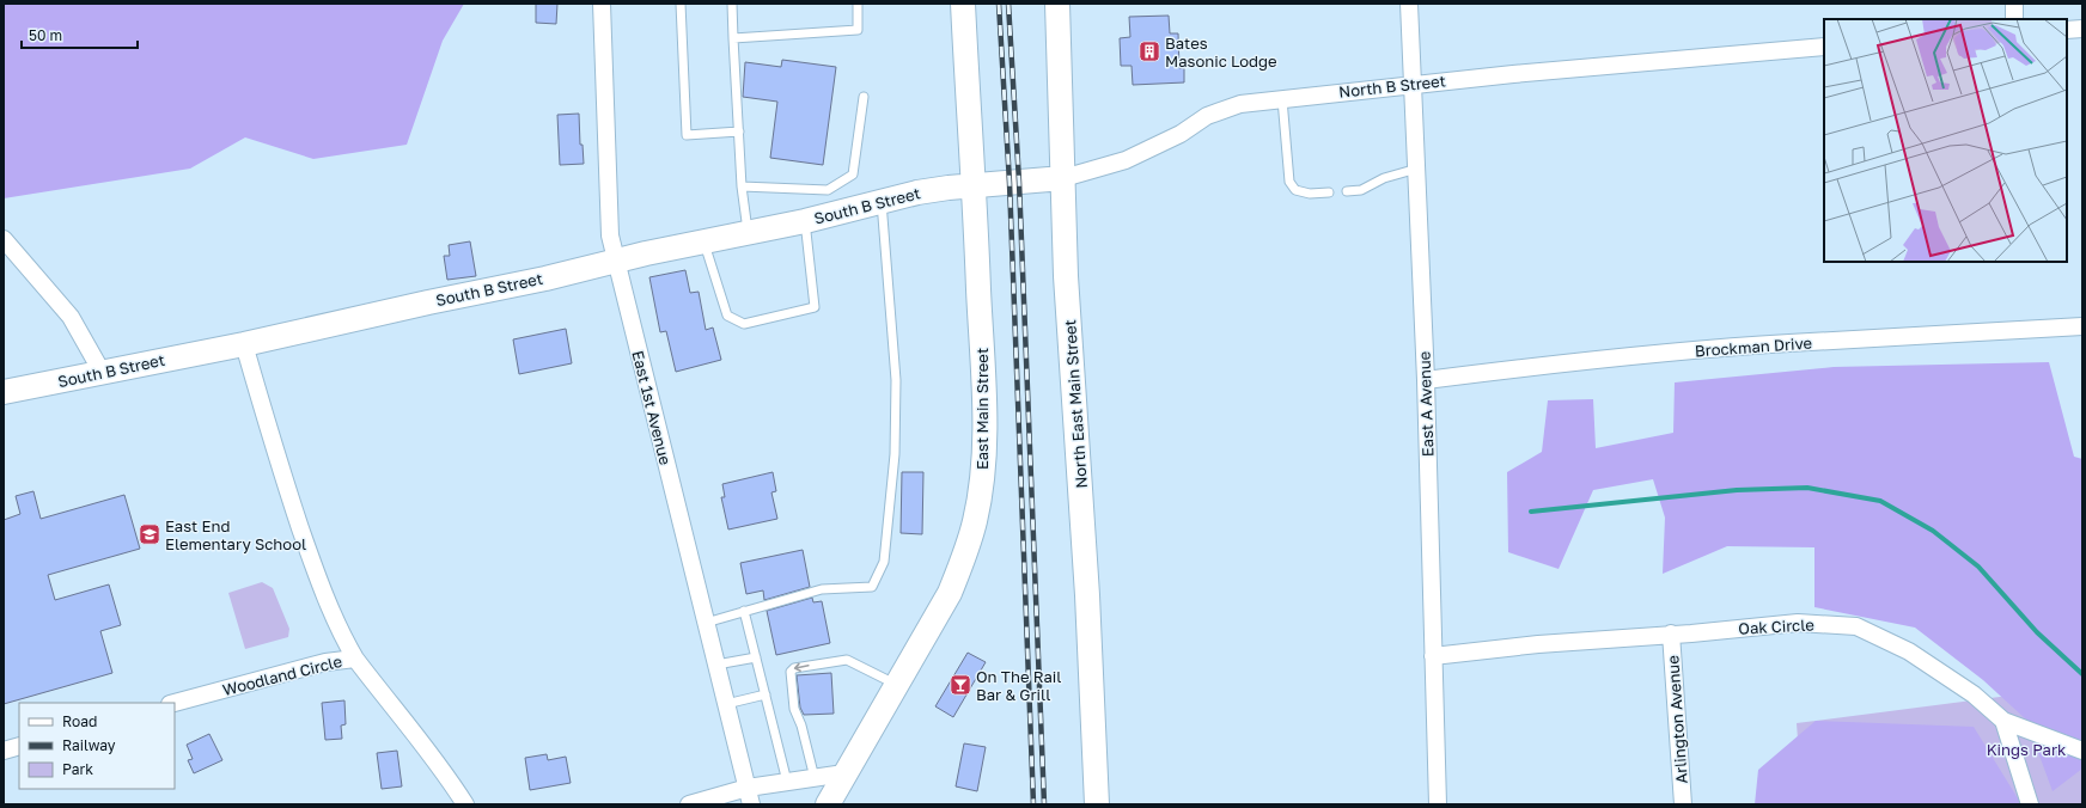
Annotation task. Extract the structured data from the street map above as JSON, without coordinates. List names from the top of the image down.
{
  "streets": {
    "street": [
      "North B Street",
      "South B Street",
      "Brockman Drive",
      "North East Main Street",
      "East A Avenue",
      "East 1st Avenue",
      "East Main Street",
      "Oak Circle",
      "Woodland Circle",
      "Arlington Avenue"
    ]
  },
  "crossings": [
    ["North B Street", "South B Street"],
    ["North B Street", "North East Main Street"],
    ["North B Street", "East A Avenue"],
    ["North B Street", "East Main Street"],
    ["South B Street", "East 1st Avenue"],
    ["South B Street", "East Main Street"],
    ["Brockman Drive", "East A Avenue"],
    ["East A Avenue", "Oak Circle"],
    ["Oak Circle", "Arlington Avenue"]
  ],
  "parks": ["Kings Park"],
  "places": {
    "building": ["Bates Masonic Lodge"],
    "school or university": ["East End Elementary School"],
    "bar": ["On The Rail Bar & Grill"]
  },
  "legend": ["Road", "Railway", "Park"],
  "scale_bar": "50 m"
}
